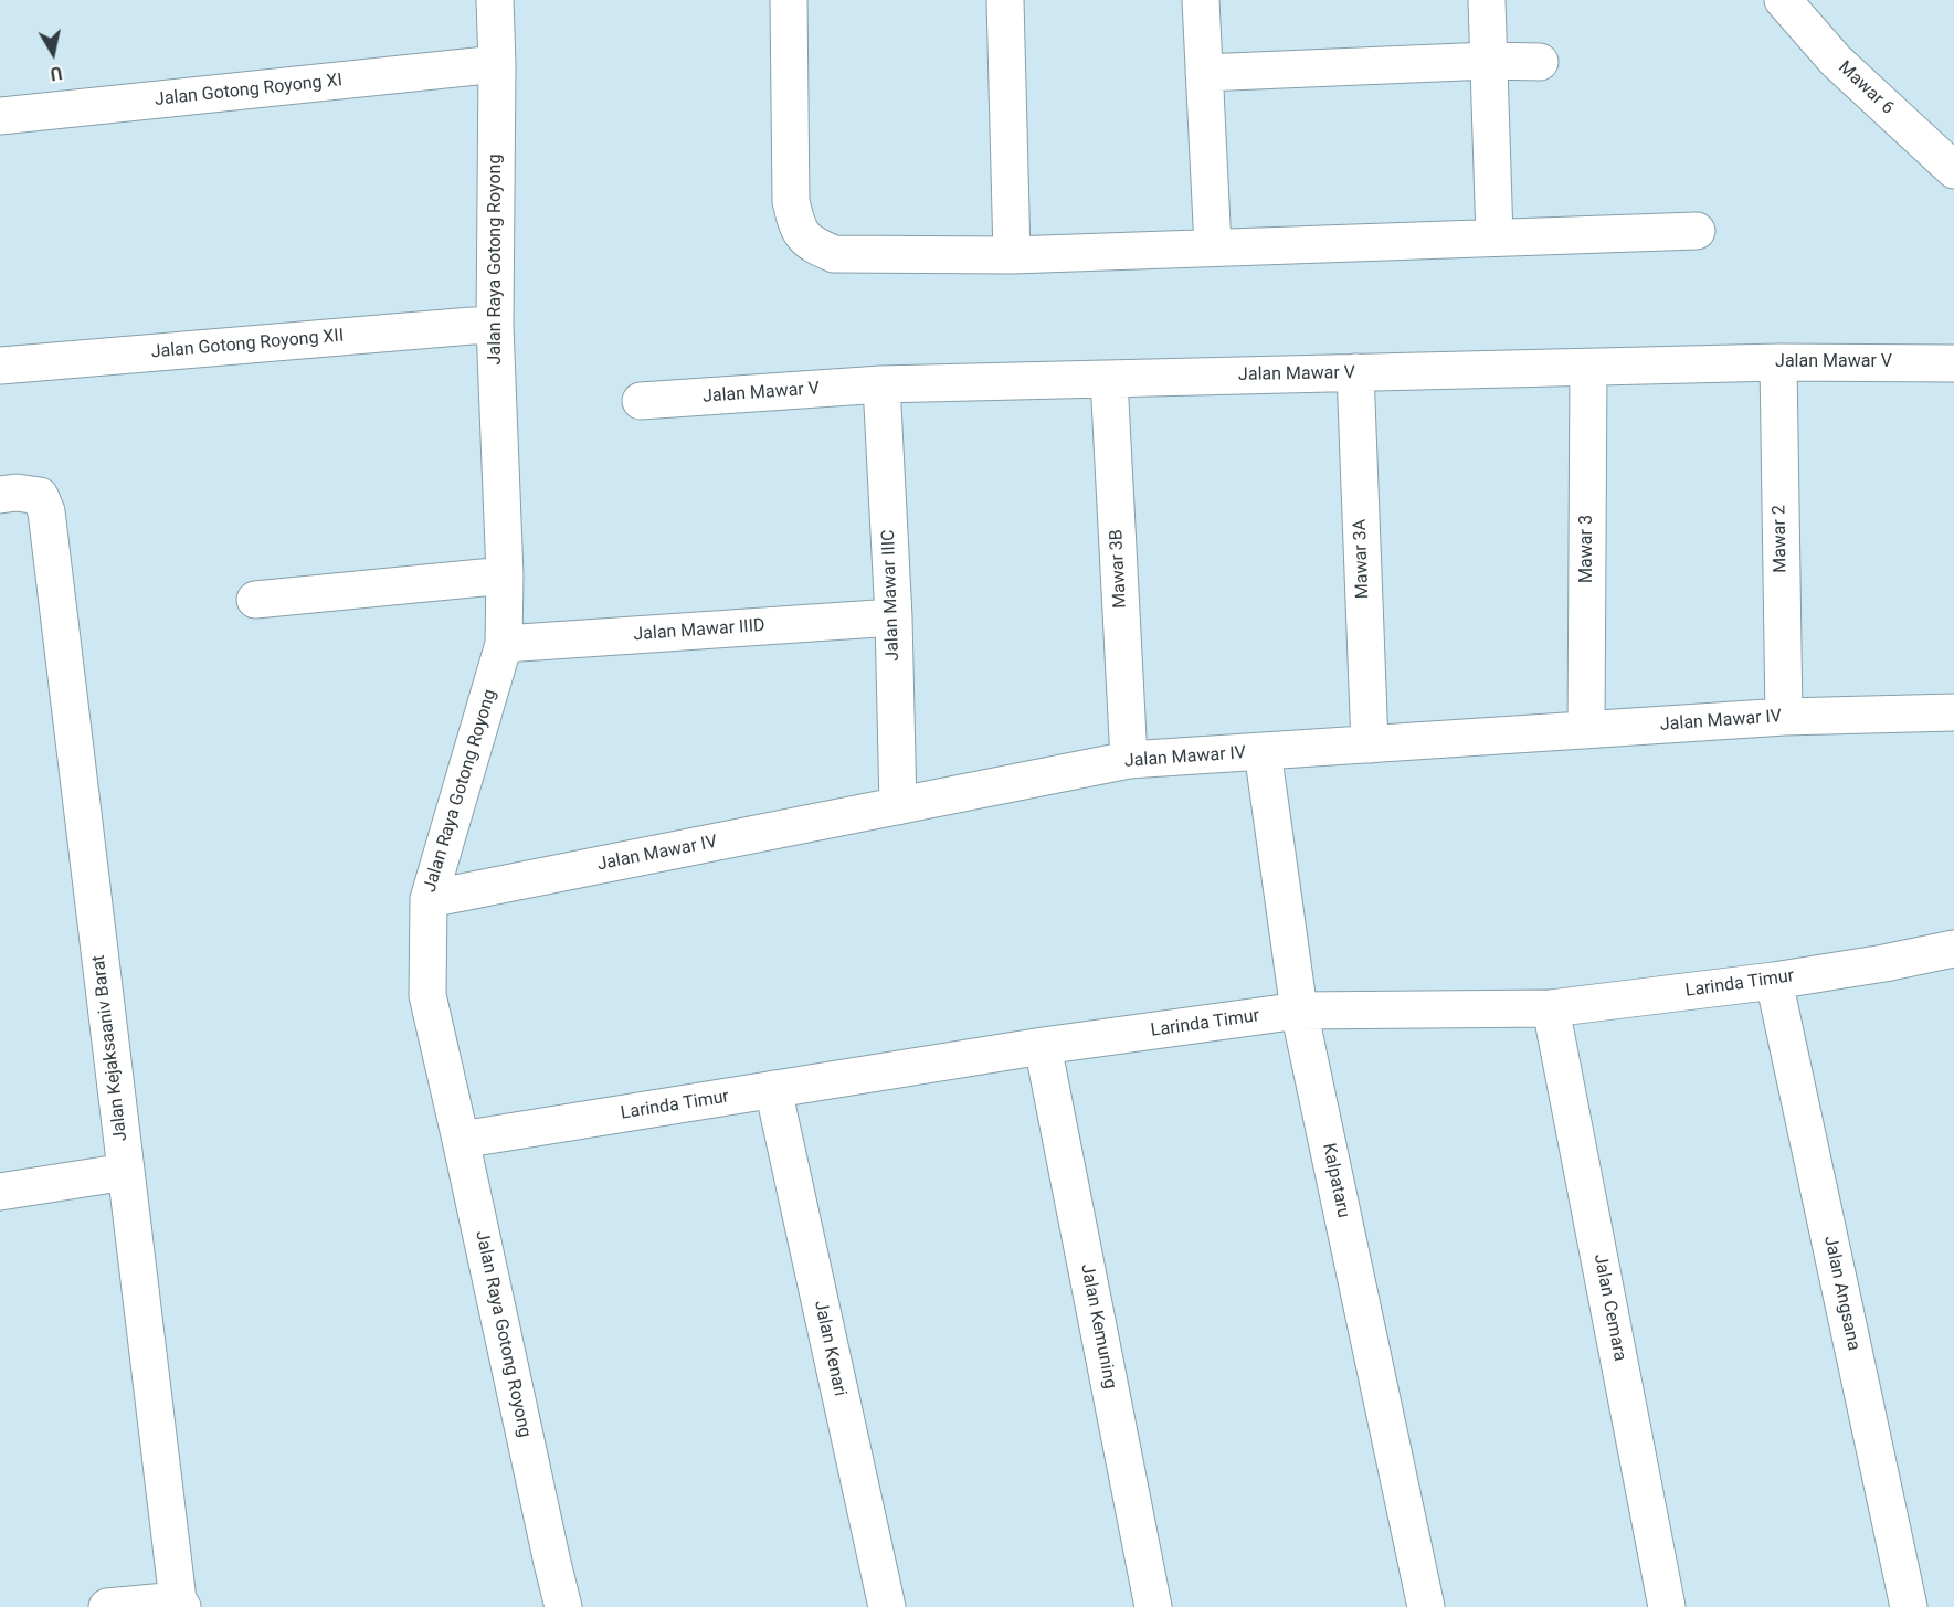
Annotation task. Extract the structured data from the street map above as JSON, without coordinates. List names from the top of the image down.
{
  "streets": {
    "street": [
      "Mawar 6",
      "Jalan Gotong Royong XI",
      "Jalan Raya Gotong Royong",
      "Jalan Gotong Royong XII",
      "Jalan Mawar V",
      "Mawar 2",
      "Mawar 3",
      "Mawar 3A",
      "Mawar 3B",
      "Jalan Mawar IIIC",
      "Jalan Mawar IIID",
      "Jalan Mawar IV",
      "Larinda Timur",
      "Jalan Kejaksaaniv Barat",
      "Kalpataru",
      "Jalan Angsana",
      "Jalan Cemara",
      "Jalan Kemuning",
      "Jalan Kenari"
    ]
  },
  "crossings": [
    ["Jalan Gotong Royong XI", "Jalan Raya Gotong Royong"],
    ["Jalan Raya Gotong Royong", "Jalan Gotong Royong XII"],
    ["Jalan Raya Gotong Royong", "Jalan Mawar IIID"],
    ["Jalan Raya Gotong Royong", "Jalan Mawar IV"],
    ["Jalan Raya Gotong Royong", "Larinda Timur"],
    ["Jalan Mawar V", "Mawar 2"],
    ["Jalan Mawar V", "Mawar 3"],
    ["Jalan Mawar V", "Mawar 3A"],
    ["Jalan Mawar V", "Mawar 3B"],
    ["Jalan Mawar V", "Jalan Mawar IIIC"],
    ["Mawar 2", "Jalan Mawar IV"],
    ["Mawar 3", "Jalan Mawar IV"],
    ["Mawar 3A", "Jalan Mawar IV"],
    ["Mawar 3B", "Jalan Mawar IV"],
    ["Jalan Mawar IIIC", "Jalan Mawar IIID"],
    ["Jalan Mawar IIIC", "Jalan Mawar IV"],
    ["Jalan Mawar IV", "Kalpataru"],
    ["Larinda Timur", "Kalpataru"],
    ["Larinda Timur", "Jalan Angsana"],
    ["Larinda Timur", "Jalan Cemara"],
    ["Larinda Timur", "Jalan Kemuning"],
    ["Larinda Timur", "Jalan Kenari"]
  ],
  "north": "bottom"
}
